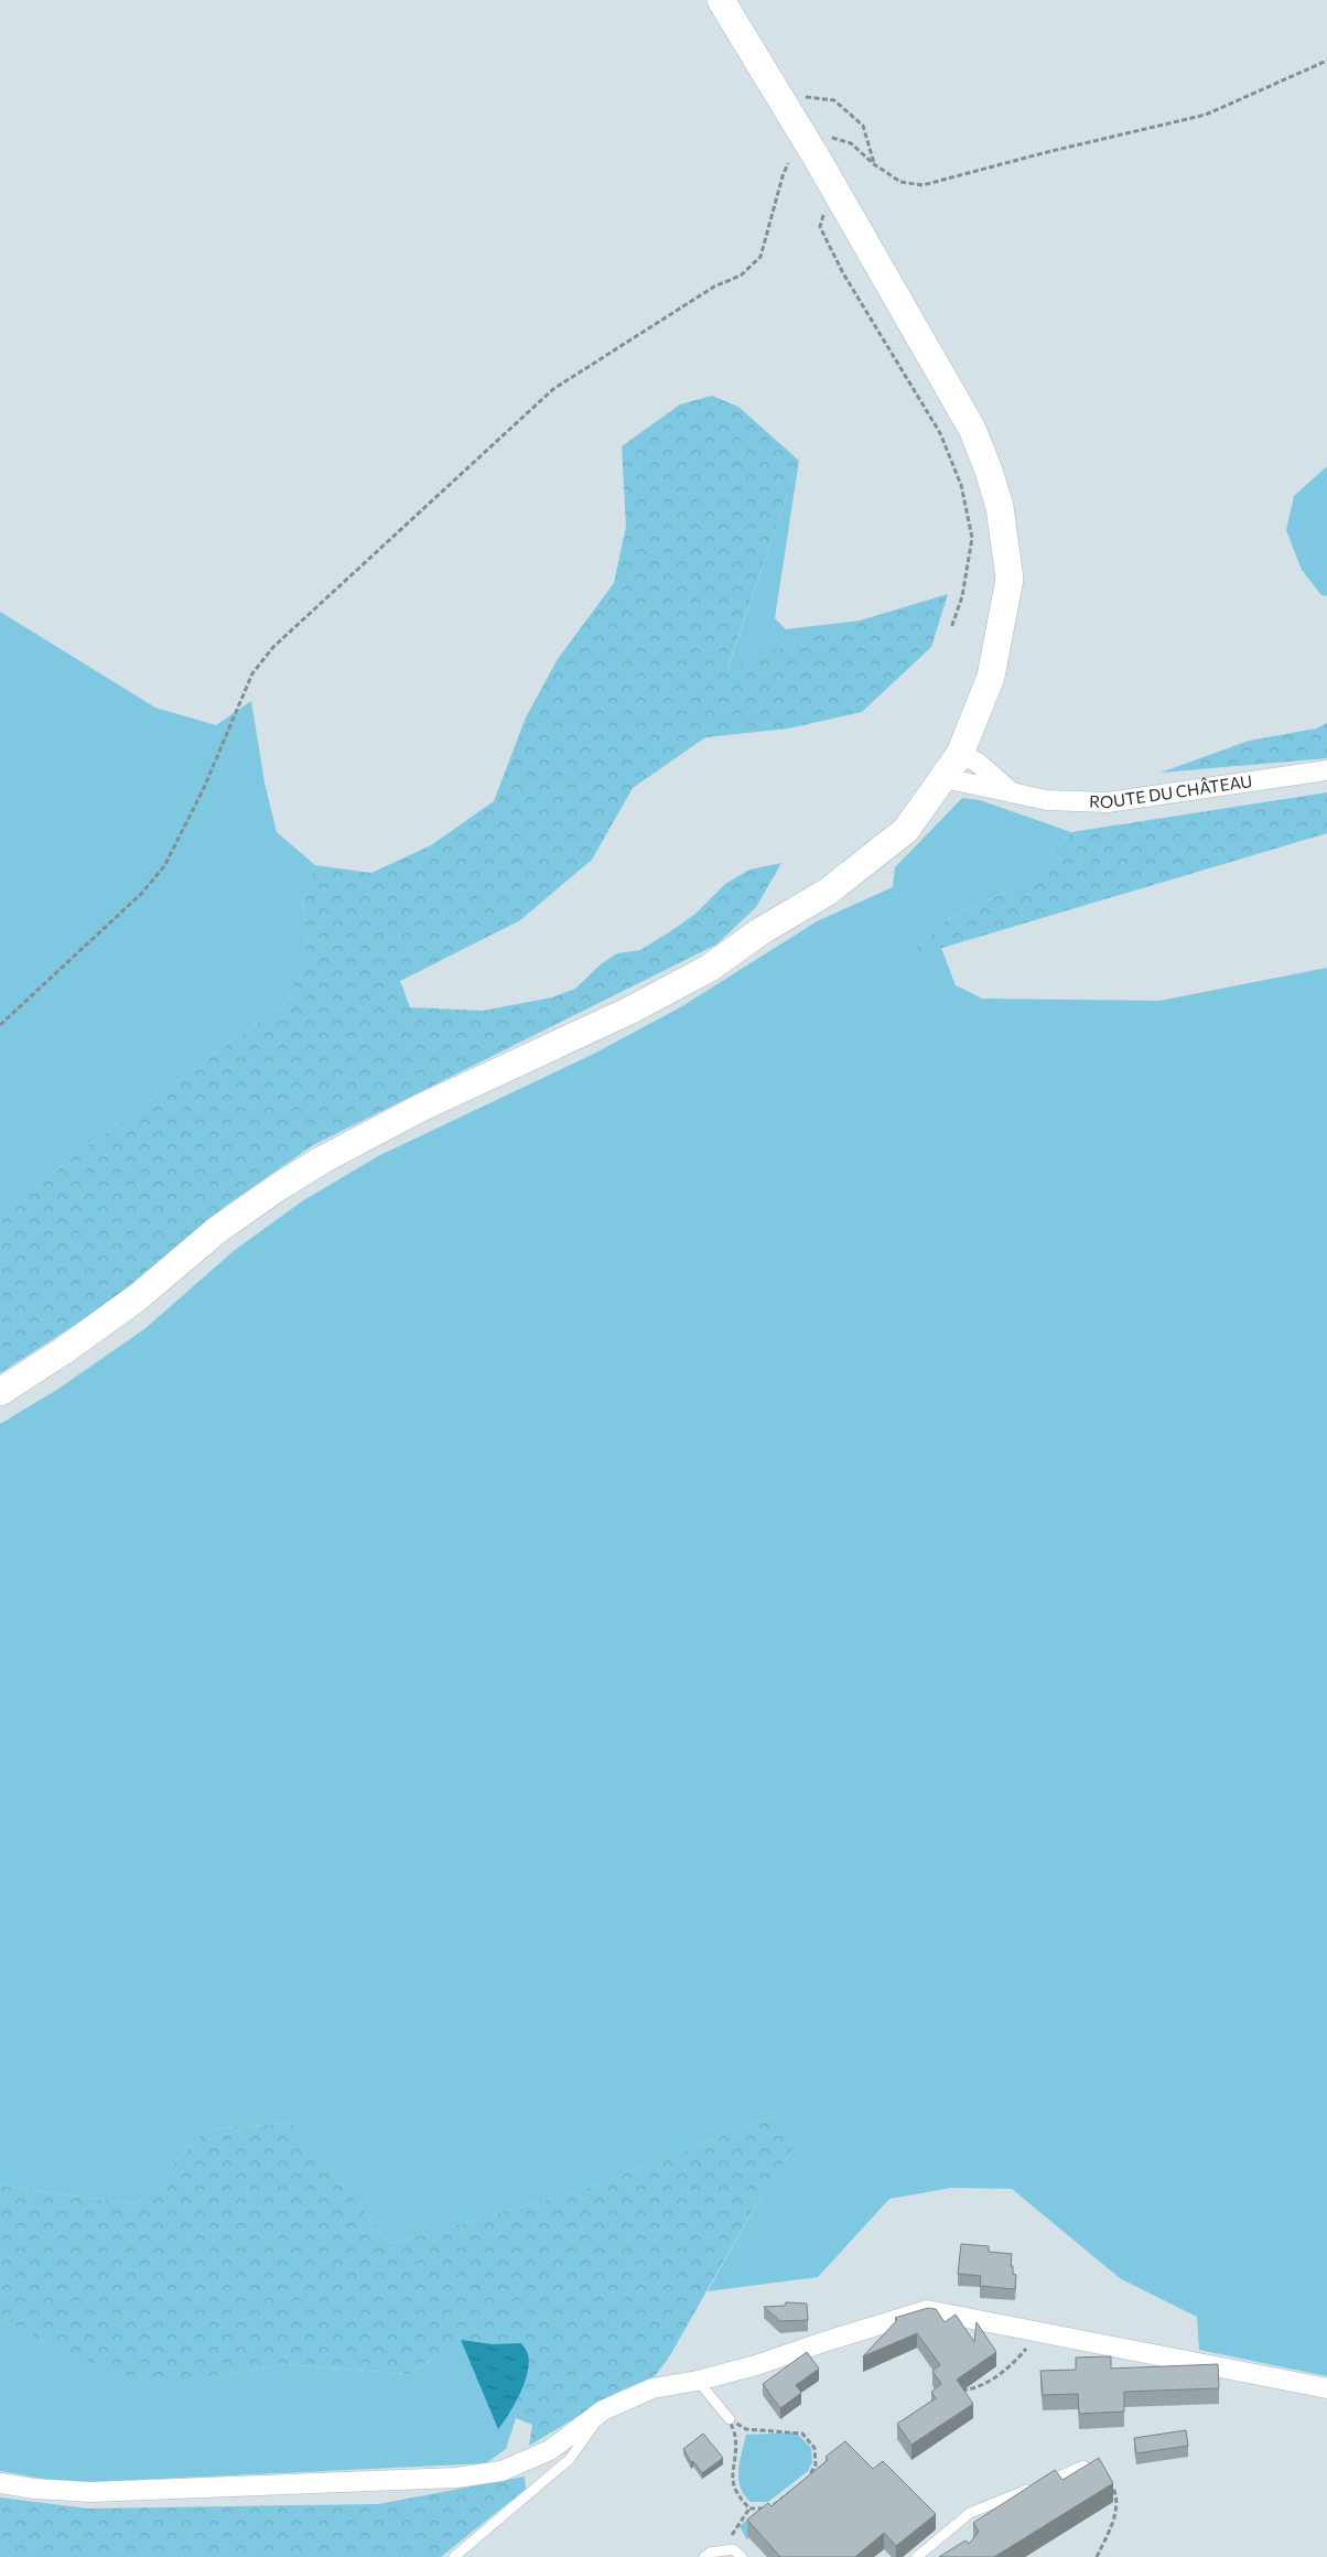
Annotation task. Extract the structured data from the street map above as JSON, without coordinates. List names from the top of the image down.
{
  "streets": {
    "street": ["ROUTE DU CHÂTEAU"]
  }
}
